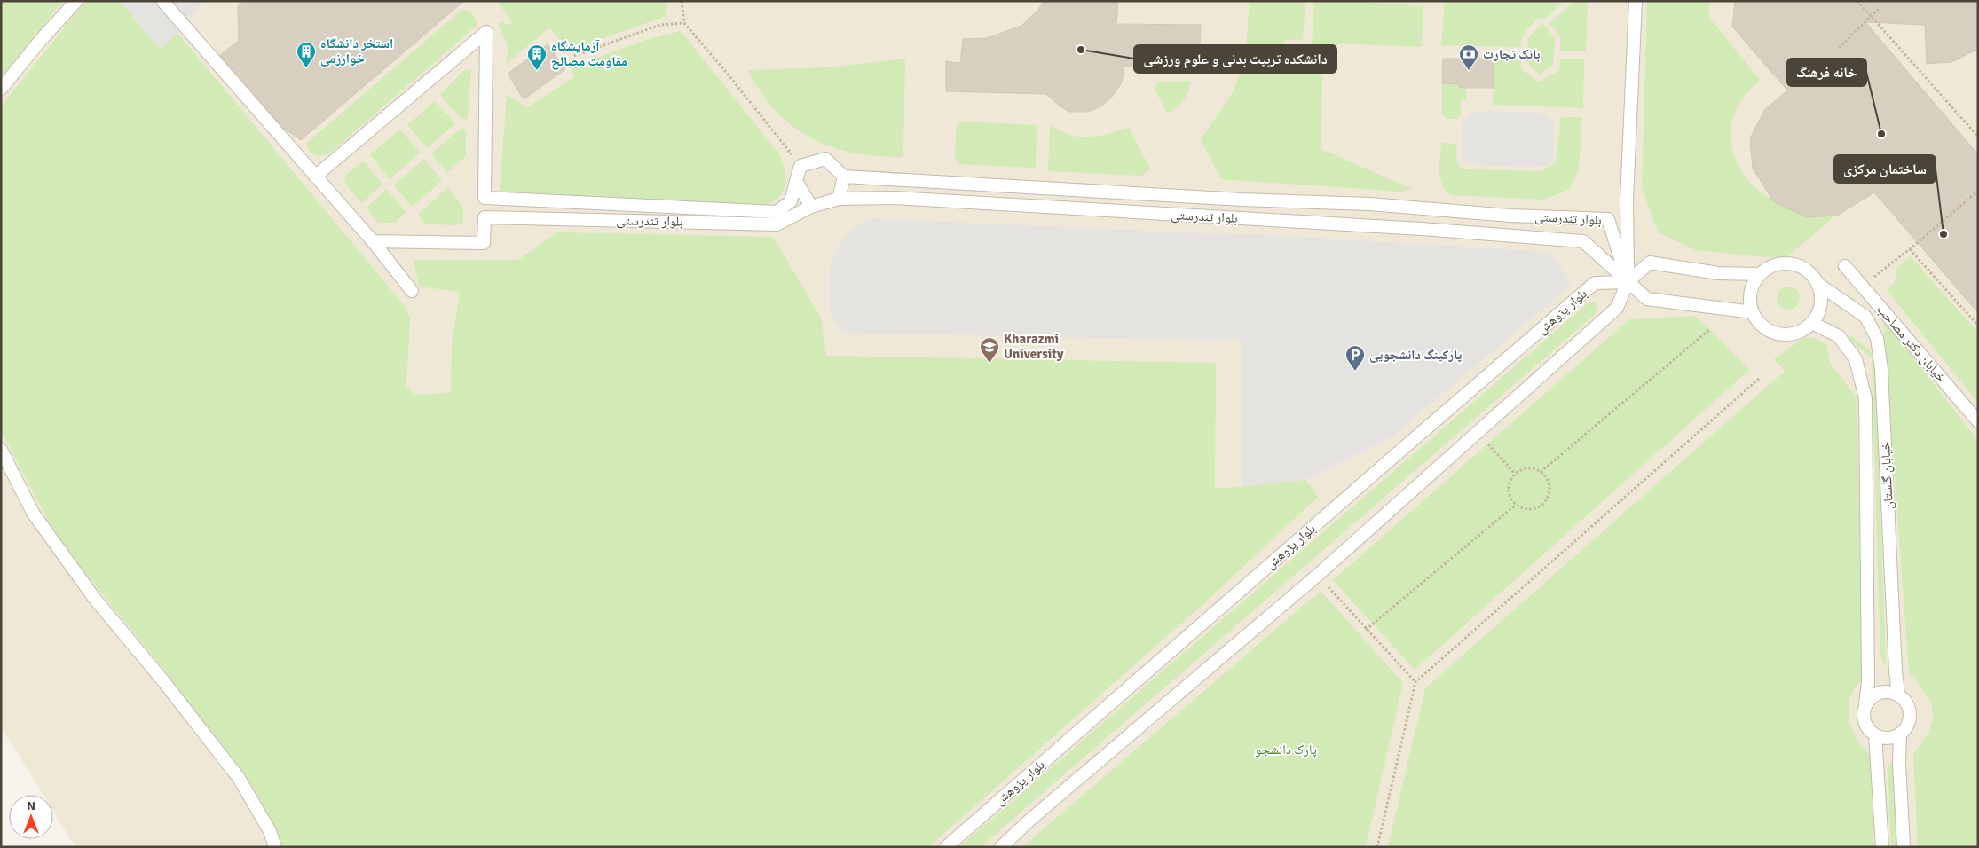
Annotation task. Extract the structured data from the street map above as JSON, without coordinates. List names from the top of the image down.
{
  "streets": {
    "lane": [
      "بلوار تندرستی",
      "بلوار پژوهش",
      "خیابان دکتر مصاحب",
      "خیابان گلستان"
    ]
  },
  "crossings": [
    ["بلوار تندرستی", "بلوار پژوهش"]
  ],
  "parks": ["پارک دانشجو"],
  "places": {
    "other": ["دانشکده تربیت بدنی و علوم ورزشی", "خانه فرهنگ", "ساختمان مرکزی"],
    "building": ["استخر دانشگاه خوارزمی", "آزمایشگاه مقاومت مصالح"],
    "bank": ["بانک تجارت"],
    "school or university": ["Kharazmi University"],
    "parking": ["پارکینگ دانشجویی"]
  },
  "north": "top"
}
